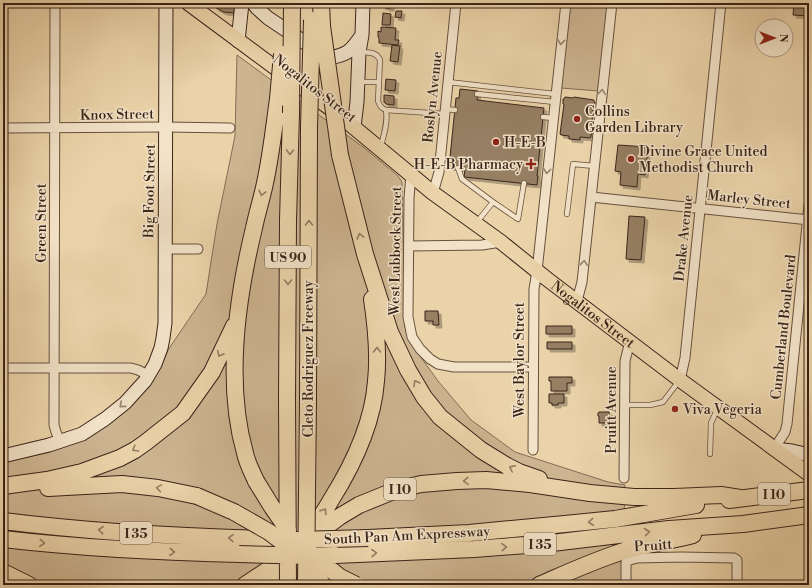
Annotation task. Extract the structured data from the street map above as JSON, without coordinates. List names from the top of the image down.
{
  "streets": {
    "highway": [
      "US 90",
      "Cleto Rodriguez Freeway",
      "I 10",
      "I 35",
      "South Pan Am Expressway"
    ],
    "main road": ["Nogalitos Street", "Big Foot Street"],
    "street": [
      "Roslyn Avenue",
      "Knox Street",
      "Marley Street",
      "Green Street",
      "Drake Avenue",
      "West Lubbock Street",
      "Cumberland Boulevard",
      "West Baylor Street",
      "Pruitt Avenue",
      "Pruitt"
    ]
  },
  "crossings": [
    ["Nogalitos Street", "Roslyn Avenue"],
    ["Nogalitos Street", "Drake Avenue"],
    ["Nogalitos Street", "West Lubbock Street"],
    ["Nogalitos Street", "Cumberland Boulevard"],
    ["Nogalitos Street", "West Baylor Street"],
    ["Nogalitos Street", "Pruitt Avenue"],
    ["Knox Street", "Big Foot Street"],
    ["Knox Street", "Green Street"],
    ["Big Foot Street", "Green Street"],
    ["Marley Street", "Drake Avenue"],
    ["Marley Street", "Cumberland Boulevard"],
    ["West Lubbock Street", "West Baylor Street"],
    ["I 10", "South Pan Am Expressway"]
  ],
  "places": {
    "other": [
      "Collins Garden Library",
      "H-E-B",
      "Divine Grace United Methodist Church",
      "Viva Vegeria"
    ],
    "health": ["H-E-B Pharmacy"]
  },
  "north": "right"
}
